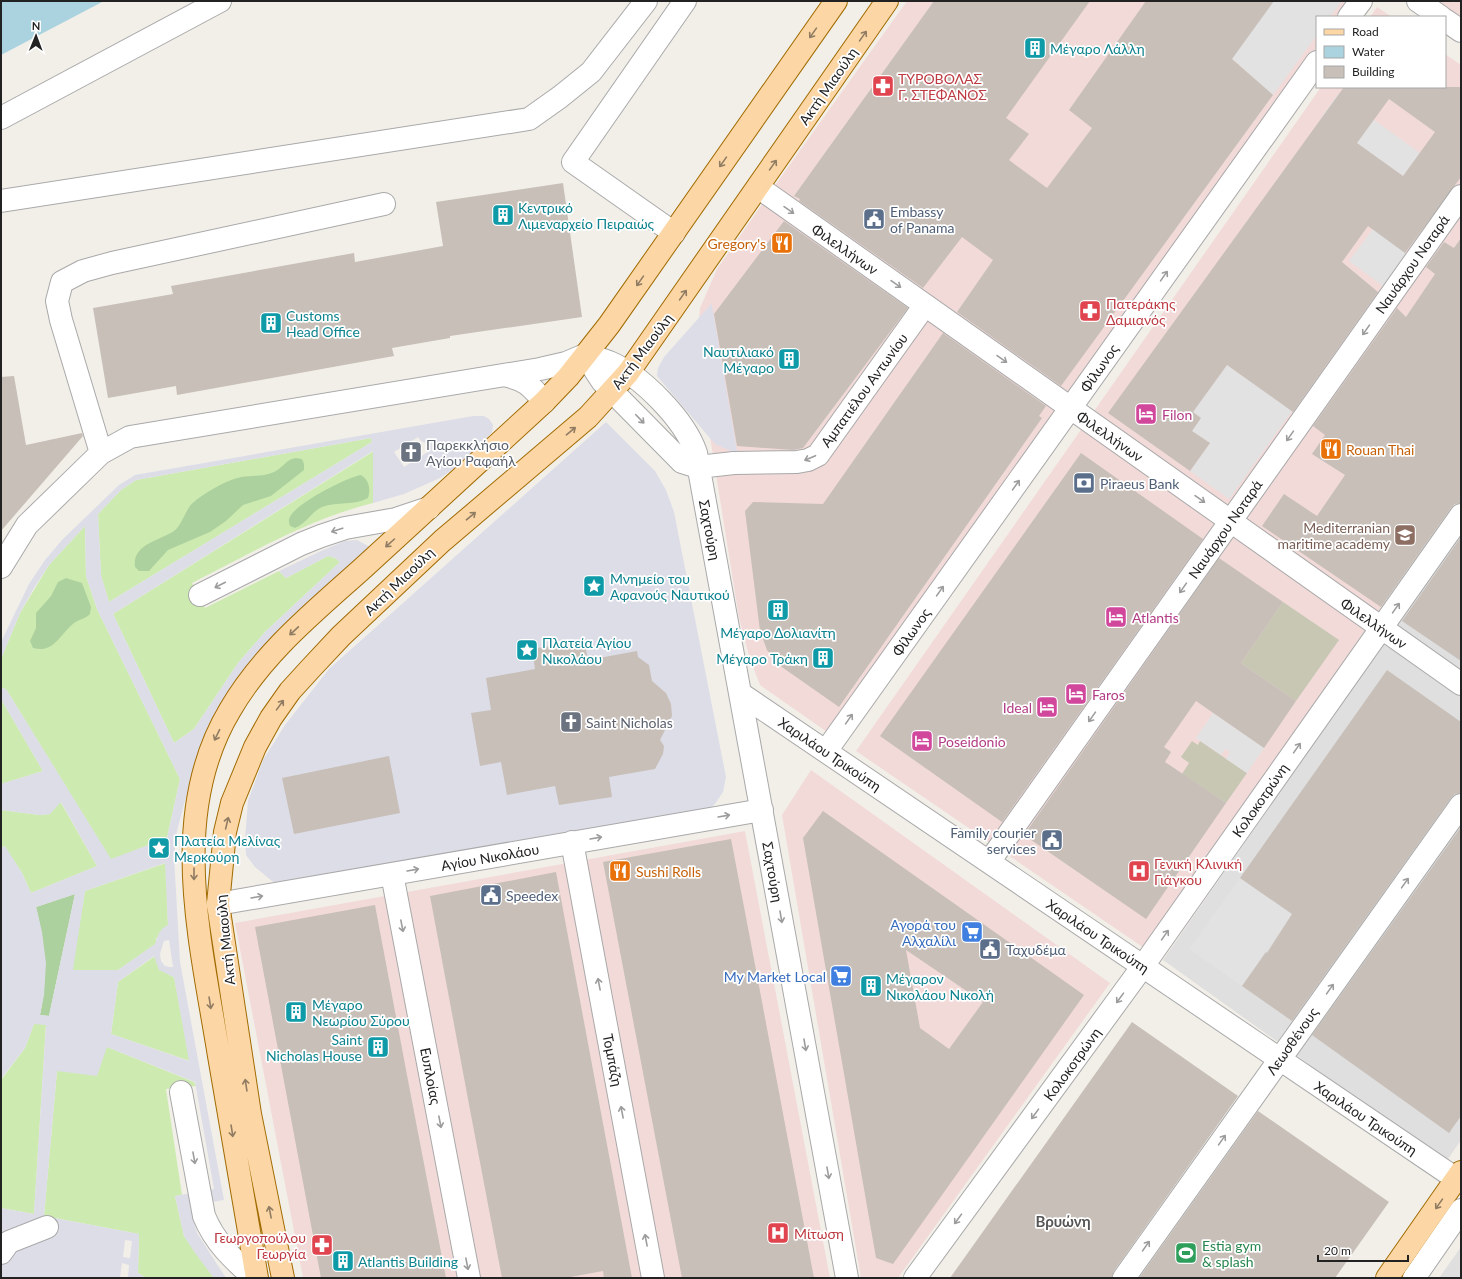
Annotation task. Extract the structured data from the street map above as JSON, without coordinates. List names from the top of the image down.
{
  "streets": {
    "main road": ["Ακτή Μιαούλη"],
    "street": [
      "Φιλελλήνων",
      "Ναυάρχου Νοταρά",
      "Φίλωνος",
      "Αμπατιέλου Αντωνίου",
      "Σαχτούρη",
      "Χαριλάου Τρικούπη",
      "Κολοκοτρώνη",
      "Αγίου Νικολάου",
      "Λεωσθένους",
      "Τομπάζη",
      "Ευπλοίας"
    ]
  },
  "crossings": [
    ["Ακτή Μιαούλη", "Φιλελλήνων"],
    ["Ακτή Μιαούλη", "Σαχτούρη"],
    ["Ακτή Μιαούλη", "Αγίου Νικολάου"],
    ["Φιλελλήνων", "Ναυάρχου Νοταρά"],
    ["Φιλελλήνων", "Φίλωνος"],
    ["Φιλελλήνων", "Αμπατιέλου Αντωνίου"],
    ["Φιλελλήνων", "Κολοκοτρώνη"],
    ["Ναυάρχου Νοταρά", "Χαριλάου Τρικούπη"],
    ["Φίλωνος", "Χαριλάου Τρικούπη"],
    ["Αμπατιέλου Αντωνίου", "Σαχτούρη"],
    ["Σαχτούρη", "Χαριλάου Τρικούπη"],
    ["Σαχτούρη", "Αγίου Νικολάου"],
    ["Χαριλάου Τρικούπη", "Κολοκοτρώνη"],
    ["Χαριλάου Τρικούπη", "Λεωσθένους"],
    ["Αγίου Νικολάου", "Τομπάζη"],
    ["Αγίου Νικολάου", "Ευπλοίας"]
  ],
  "one_way": [
    "Φιλελλήνων",
    "Ναυάρχου Νοταρά",
    "Φίλωνος",
    "Αμπατιέλου Αντωνίου",
    "Σαχτούρη",
    "Αγίου Νικολάου",
    "Λεωσθένους",
    "Τομπάζη",
    "Ευπλοίας"
  ],
  "districts": ["Βρυώνη"],
  "places": {
    "building": [
      "Μέγαρο Λάλλη",
      "Κεντρικό Λιμεναρχείο Πειραιώς",
      "Customs Head Office",
      "Ναυτιλιακό Μέγαρο",
      "Μέγαρο Δολιανίτη",
      "Μέγαρο Τράκη",
      "Μέγαρον Νικολάου Νικολή",
      "Μέγαρο Νεωρίου Σύρου",
      "Saint Nicholas House",
      "Atlantis Building"
    ],
    "pharmacy": ["ΤΥΡΟΒΟΛΑΣ Γ. ΣΤΕΦΑΝΟΣ", "Πατεράκης Δαμιανός", "Γεωργοπούλου Γεωργία"],
    "public building": [
      "Embassy of Panama",
      "Family courier services",
      "Speedex",
      "Ταχυδέμα"
    ],
    "restaurant": ["Gregory's", "Rouan Thai", "Sushi Rolls"],
    "hotel": [
      "Filon",
      "Atlantis",
      "Faros",
      "Ideal",
      "Poseidonio"
    ],
    "church": ["Παρεκκλήσιο Αγίου Ραφαήλ", "Saint Nicholas"],
    "bank": ["Piraeus Bank"],
    "school or university": ["Mediterranian maritime academy"],
    "place": ["Μνημείο του Αφανούς Ναυτικού", "Πλατεία Αγίου Νικολάου", "Πλατεία Μελίνας Μερκούρη"],
    "hospital": ["Γενική Κλινική Γιάγκου", "Μίτωση"],
    "supermarket": ["Αγορά του Αλχαλίλι", "My Market Local"],
    "sports": ["Estia gym & splash"]
  },
  "legend": ["Road", "Water", "Building"],
  "scale_bar": "20 m",
  "north": "top"
}
